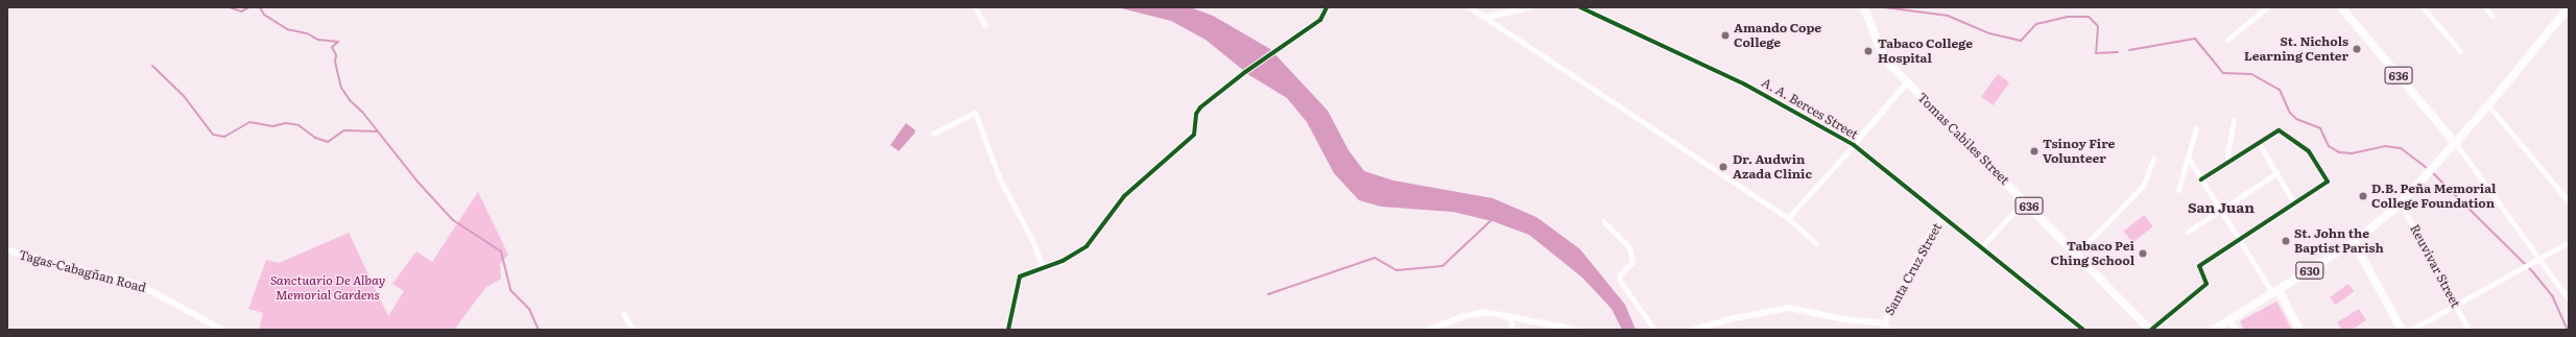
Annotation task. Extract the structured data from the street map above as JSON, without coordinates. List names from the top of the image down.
{
  "streets": {
    "main road": ["636", "Tomas Cabiles Street", "630"],
    "street": [
      "A. A. Berces Street",
      "Reuvivar Street",
      "Santa Cruz Street",
      "Tagas-Cabagñan Road"
    ]
  },
  "crossings": [
    ["636", "630"],
    ["A. A. Berces Street", "Santa Cruz Street"],
    ["Reuvivar Street", "630"]
  ],
  "districts": ["San Juan"],
  "parks": ["Sanctuario De Albay Memorial Gardens"],
  "places": [
    "Amando Cope College",
    "St. Nichols Learning Center",
    "Tabaco College Hospital",
    "Tsinoy Fire Volunteer",
    "Dr. Audwin Azada Clinic",
    "D.B. Peña Memorial College Foundation",
    "St. John the Baptist Parish",
    "Tabaco Pei Ching School"
  ]
}
